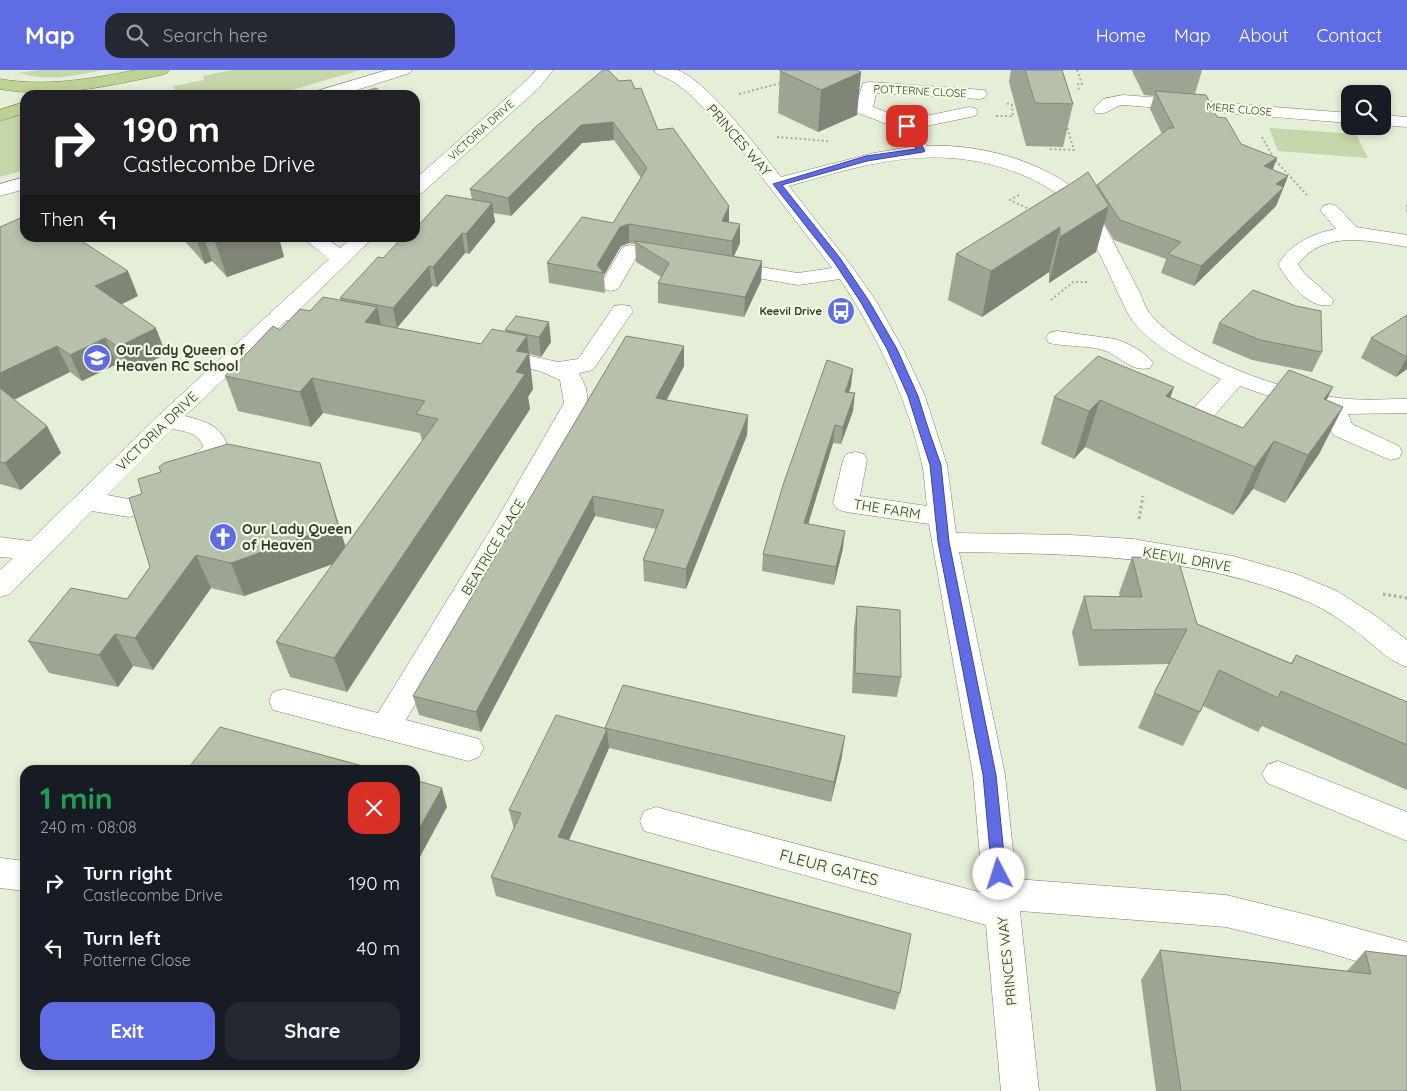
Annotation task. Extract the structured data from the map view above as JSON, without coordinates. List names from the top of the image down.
{
  "streets": {
    "street": [
      "POTTERNE CLOSE",
      "MERE CLOSE",
      "VICTORIA DRIVE",
      "PRINCES WAY",
      "THE FARM",
      "BEATRICE PLACE",
      "KEEVIL DRIVE",
      "FLEUR GATES"
    ]
  },
  "crossings": [
    ["PRINCES WAY", "THE FARM"],
    ["PRINCES WAY", "KEEVIL DRIVE"],
    ["PRINCES WAY", "FLEUR GATES"],
    ["THE FARM", "KEEVIL DRIVE"]
  ],
  "places": {
    "bus stop": ["Keevil Drive"],
    "school or university": ["Our Lady Queen of Heaven RC School"],
    "church": ["Our Lady Queen of Heaven"]
  },
  "page": {
    "header": "Map",
    "search": "Search here",
    "nav": [
      "Home",
      "Map",
      "About",
      "Contact"
    ],
    "turn": ["190 m", "Castlecombe Drive"],
    "then": "Then",
    "heading": ["1 min", "240 m · 08:08"],
    "list": [
      {
        "name": "Turn right",
        "note": "Castlecombe Drive",
        "value": "190 m"
      },
      {
        "name": "Turn left",
        "note": "Potterne Close",
        "value": "40 m"
      }
    ],
    "buttons": ["Exit", "Share"]
  }
}
